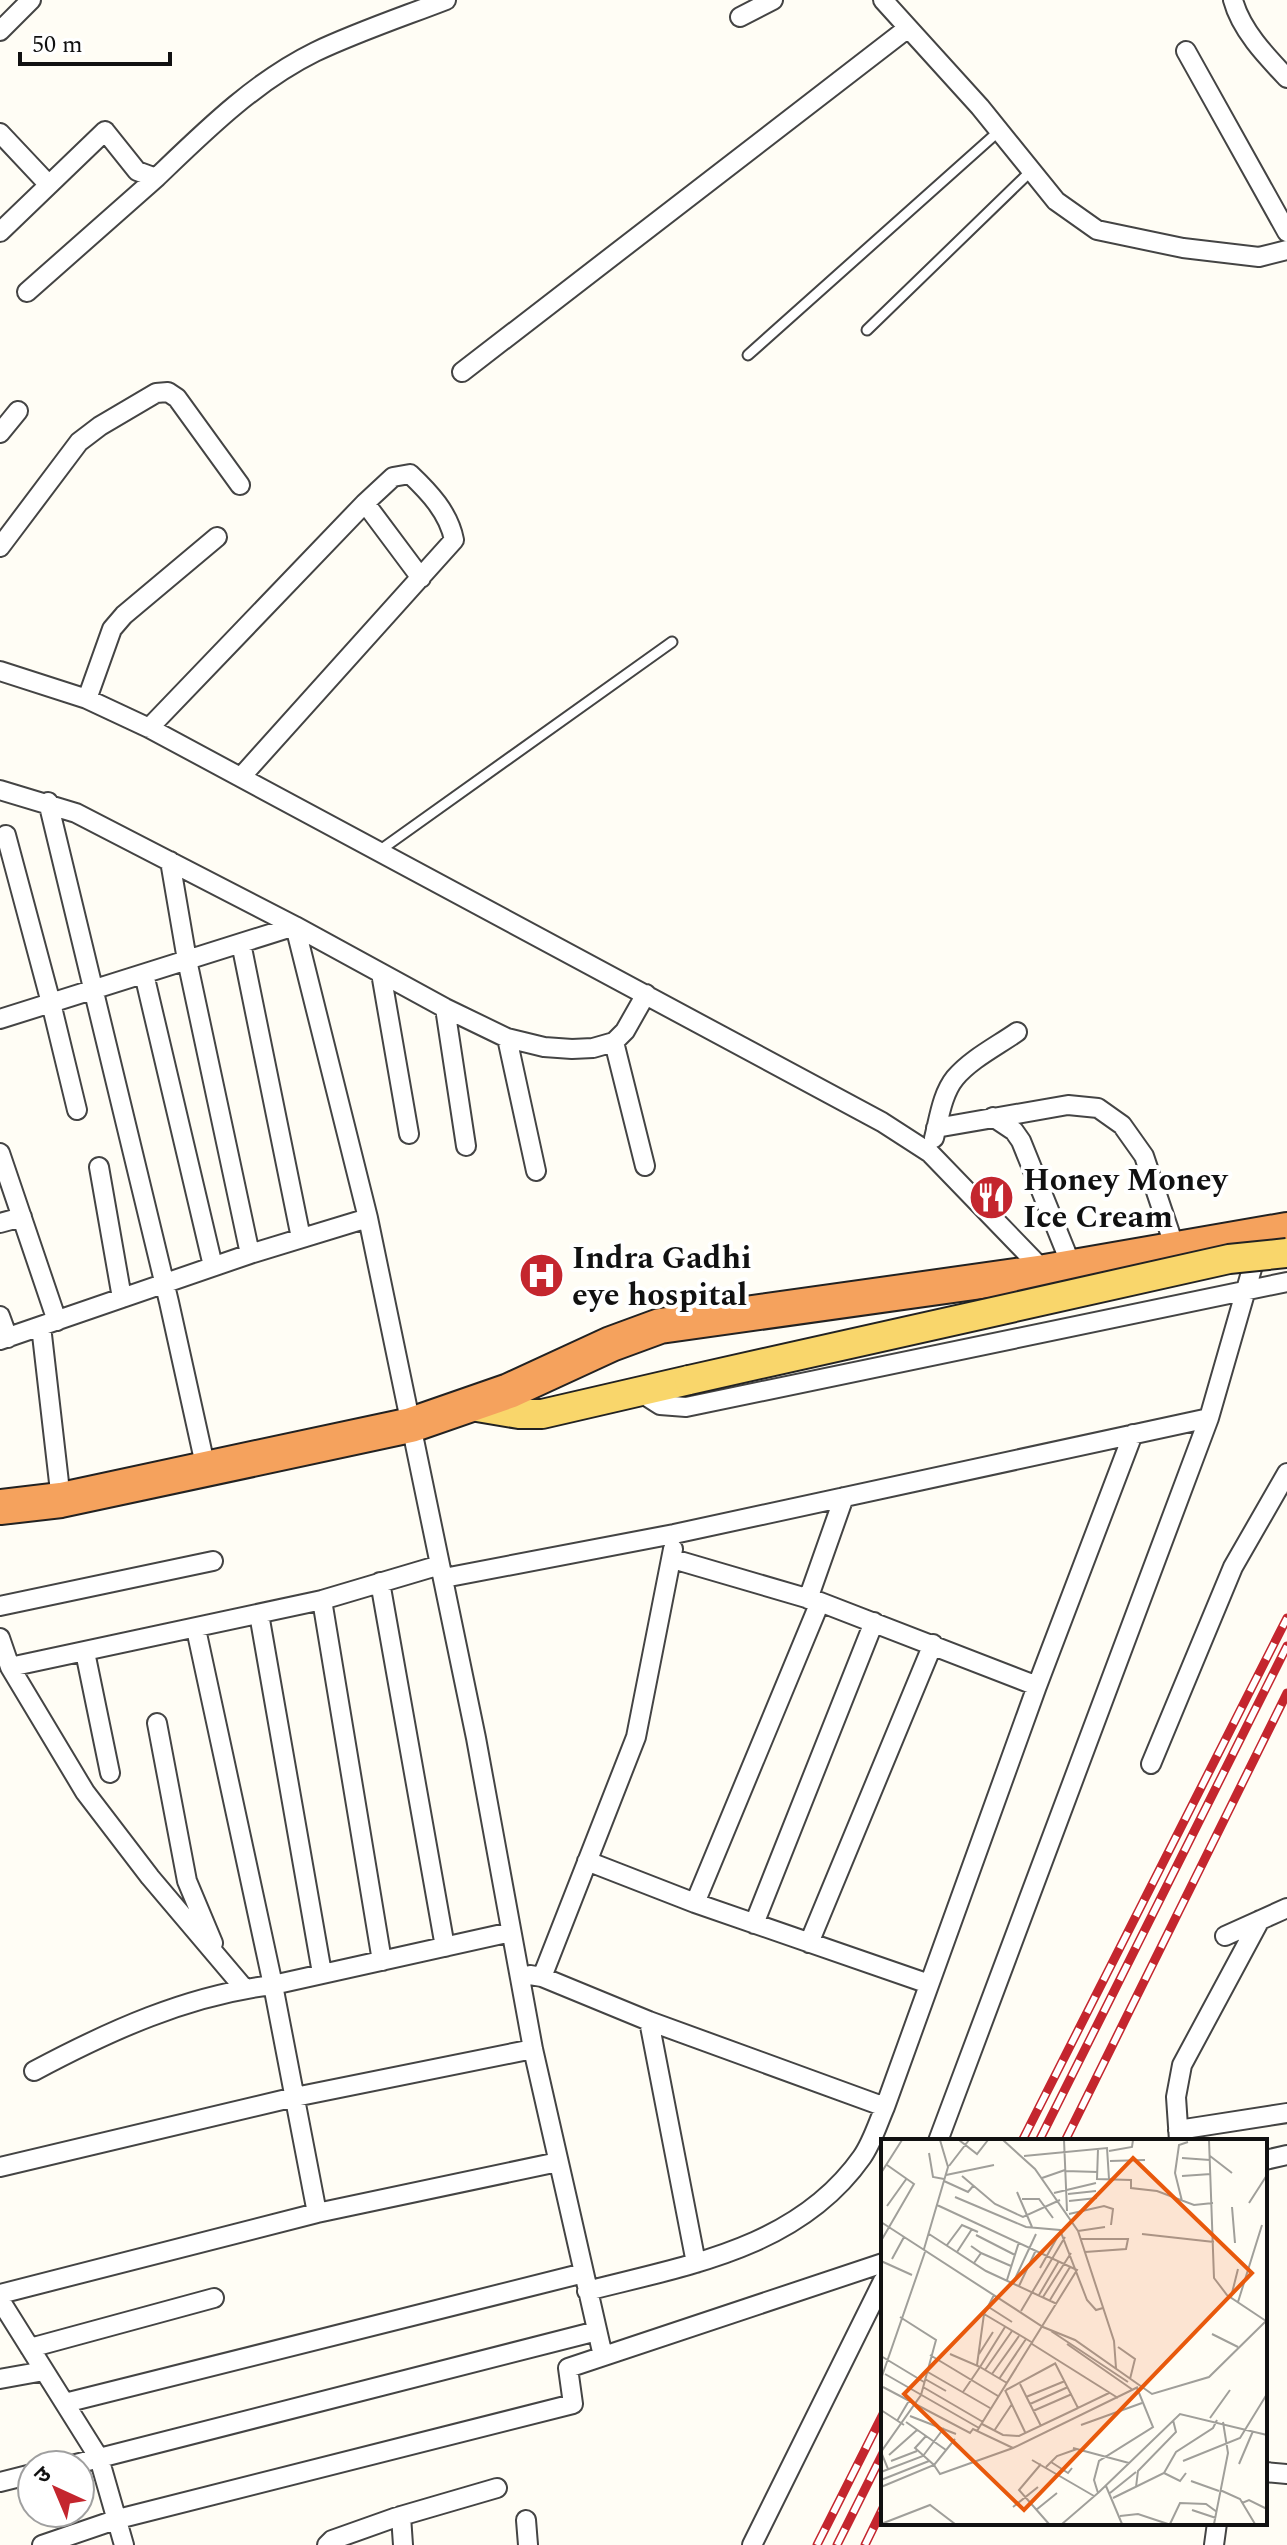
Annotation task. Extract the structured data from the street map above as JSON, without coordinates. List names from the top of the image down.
{
  "places": {
    "restaurant": ["Honey Money Ice Cream"],
    "hospital": ["Indra Gadhi eye hospital"]
  },
  "scale_bar": "50 m",
  "north": "top left"
}
